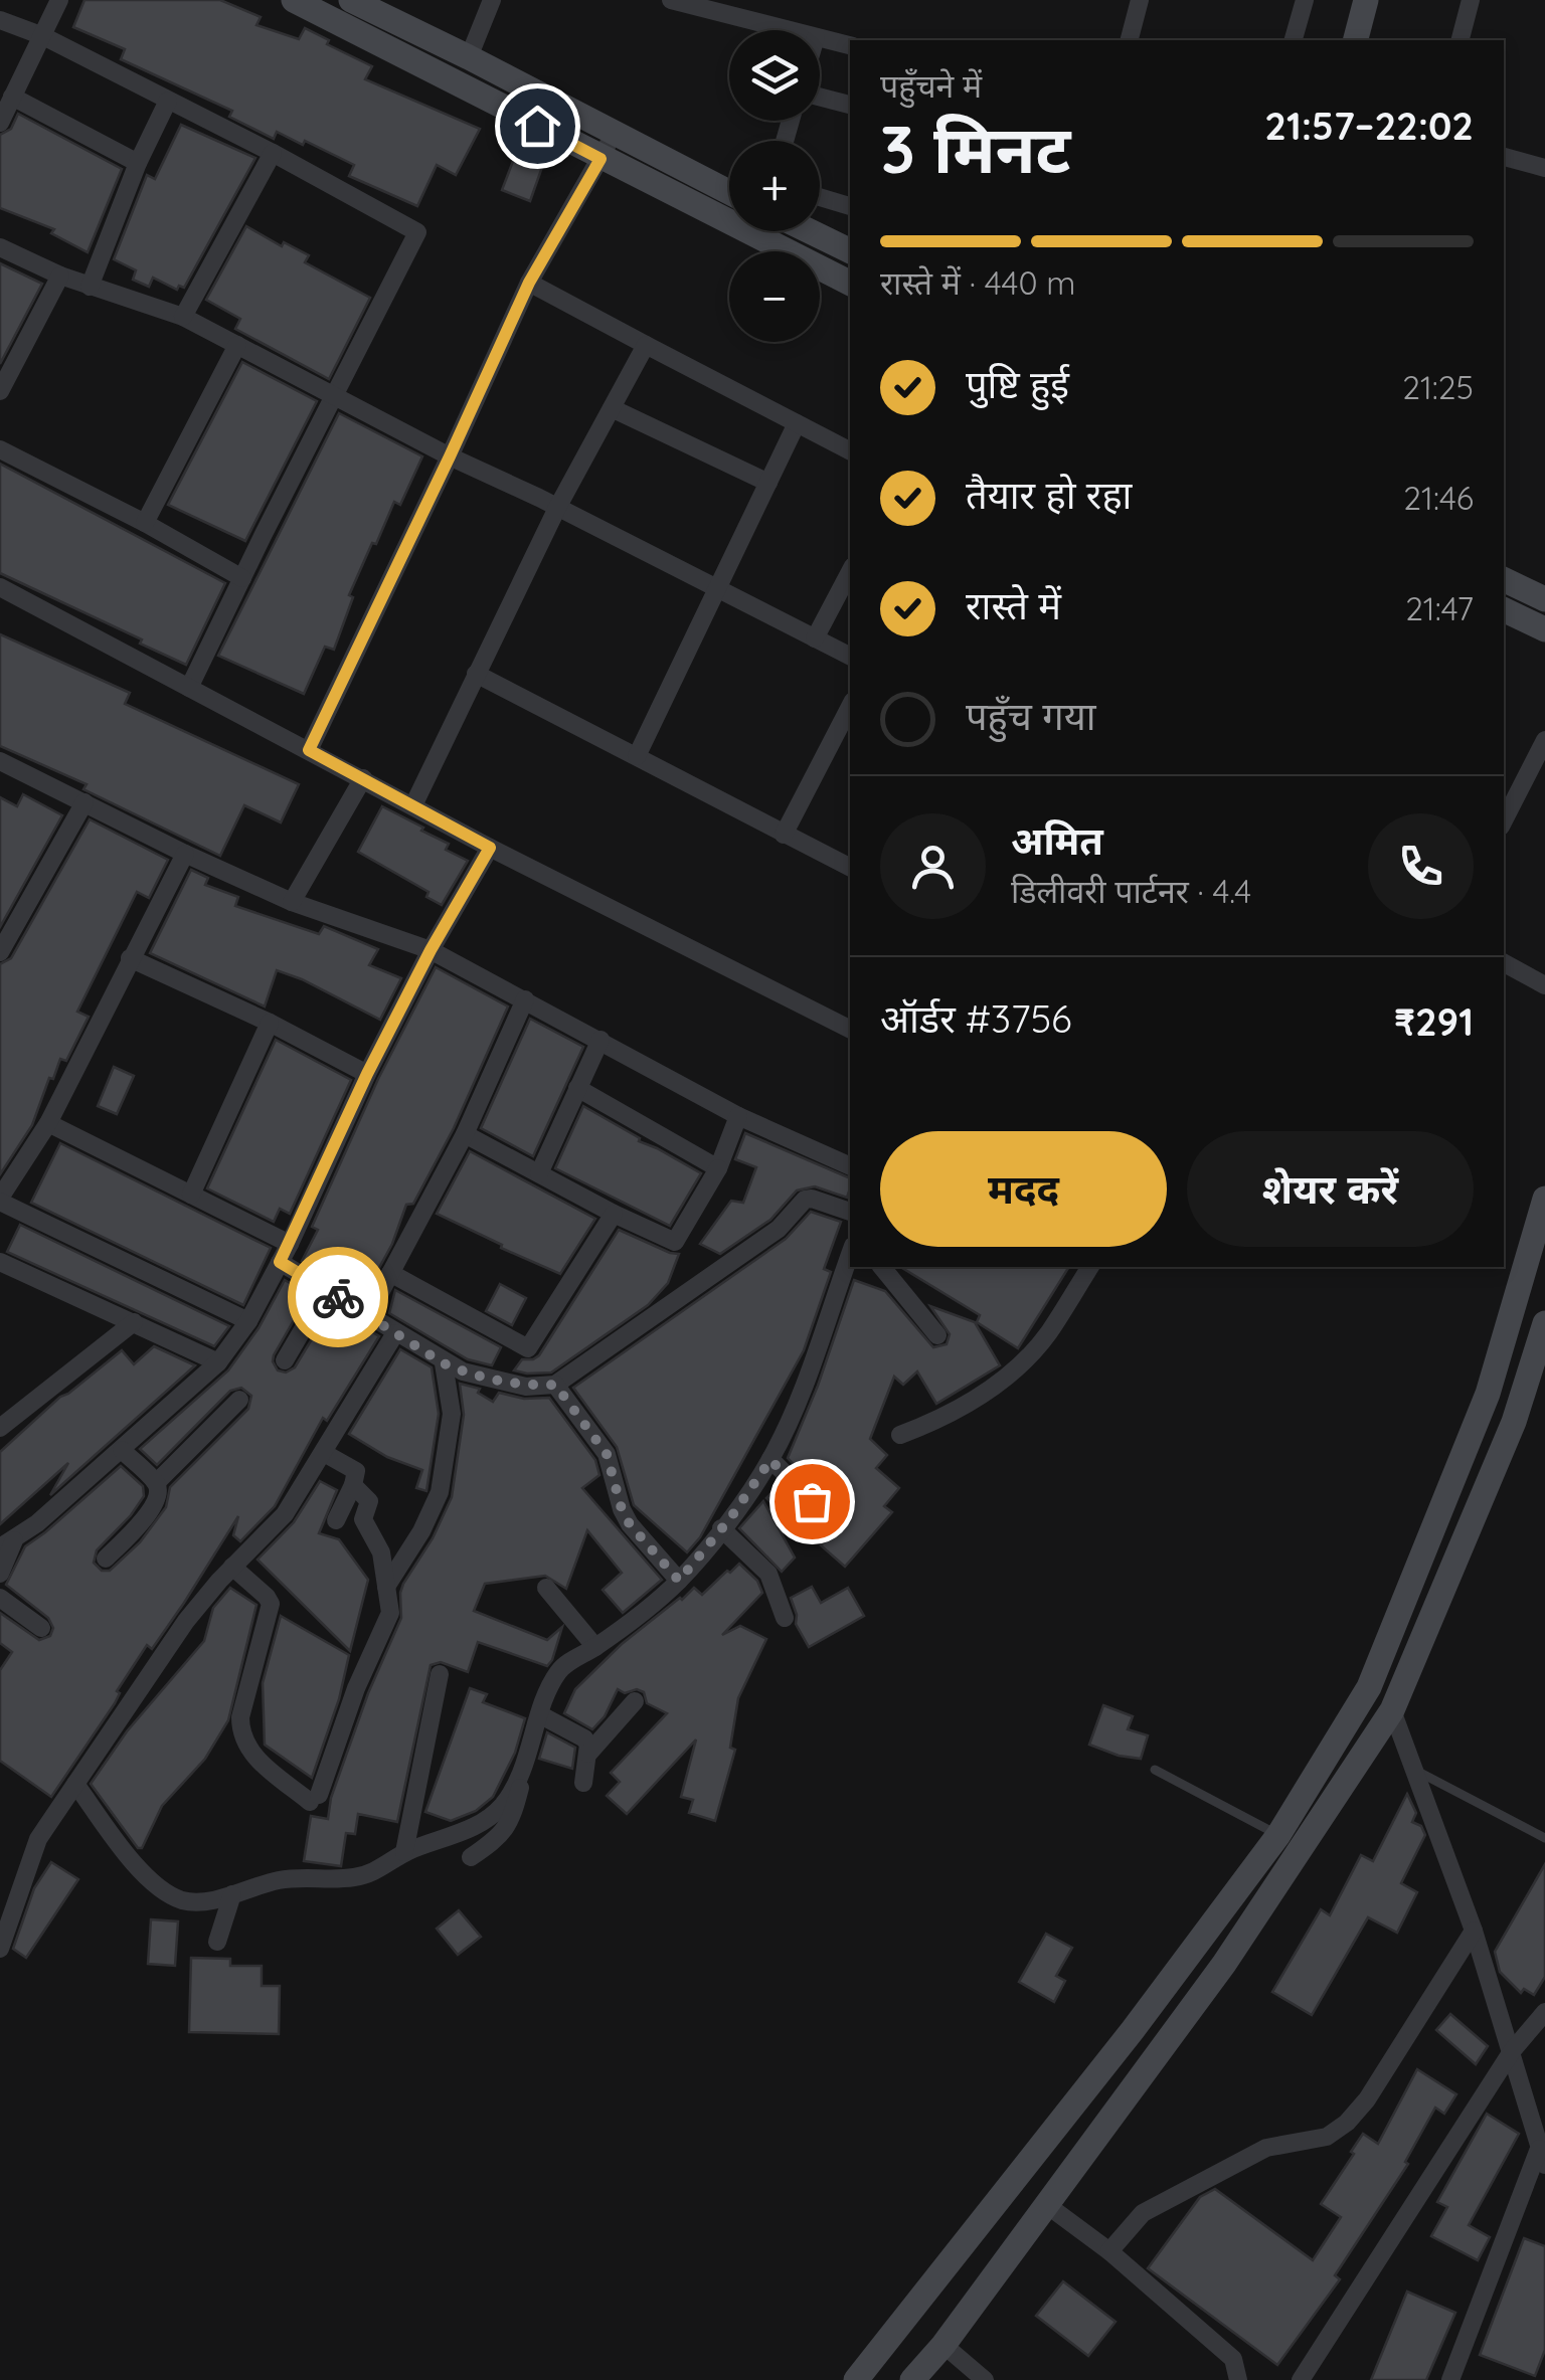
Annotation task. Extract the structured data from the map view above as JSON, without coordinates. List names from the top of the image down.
{
  "page": {
    "map_buttons": ["+", "−"],
    "heading": ["3 मिनट", "पहुँचने में", "21:57–22:02"],
    "panel": [
      "अमित",
      "डिलीवरी पार्टनर · 4.4",
      "ऑर्डर #3756",
      "₹291"
    ],
    "bar": "रास्ते में · 440 m",
    "list": [
      ["पुष्टि हुई", "21:25"],
      ["तैयार हो रहा", "21:46"],
      ["रास्ते में", "21:47"],
      "पहुँच गया"
    ],
    "buttons": ["मदद", "शेयर करें"]
  }
}
